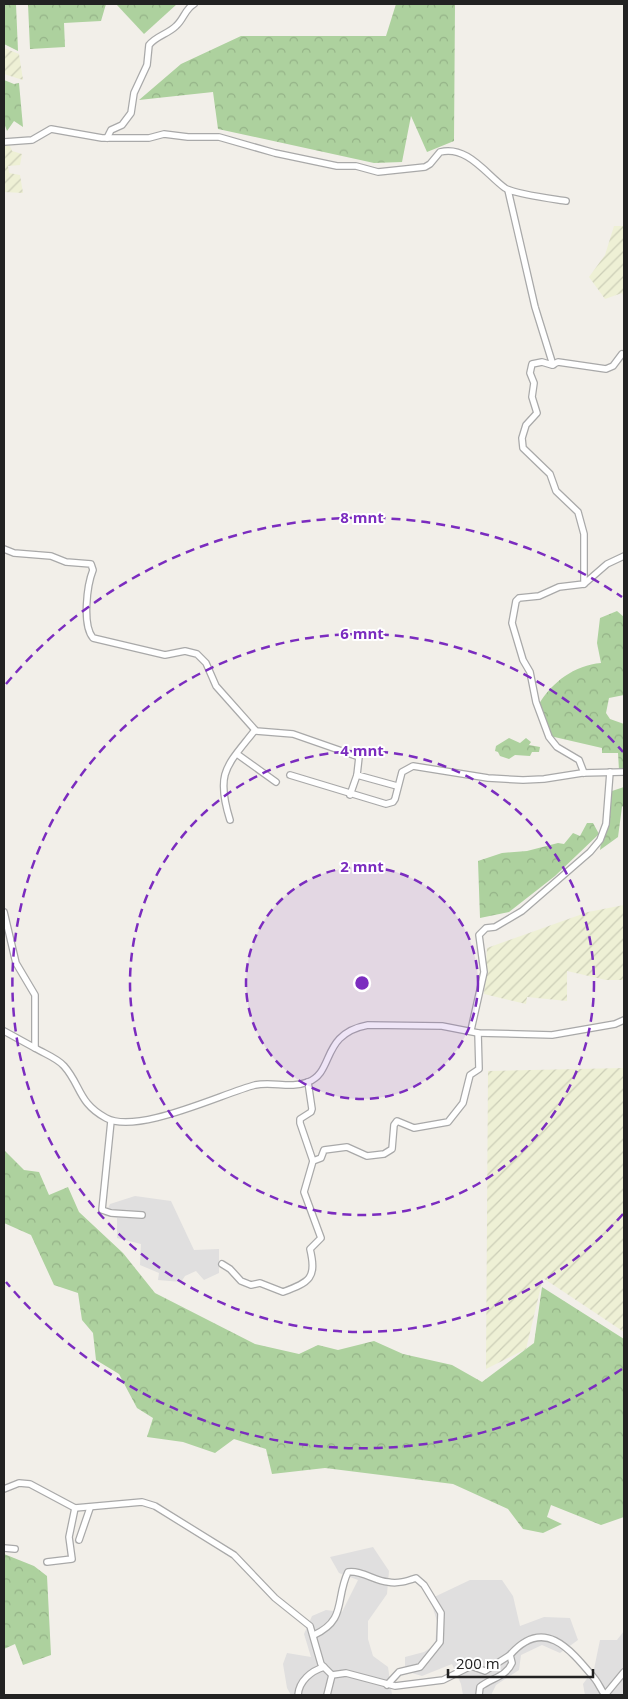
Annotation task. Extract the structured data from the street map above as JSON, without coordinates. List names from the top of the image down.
{
  "scale_bar": "200 m",
  "rings": [
    "8 mnt",
    "6 mnt",
    "4 mnt",
    "2 mnt"
  ]
}
